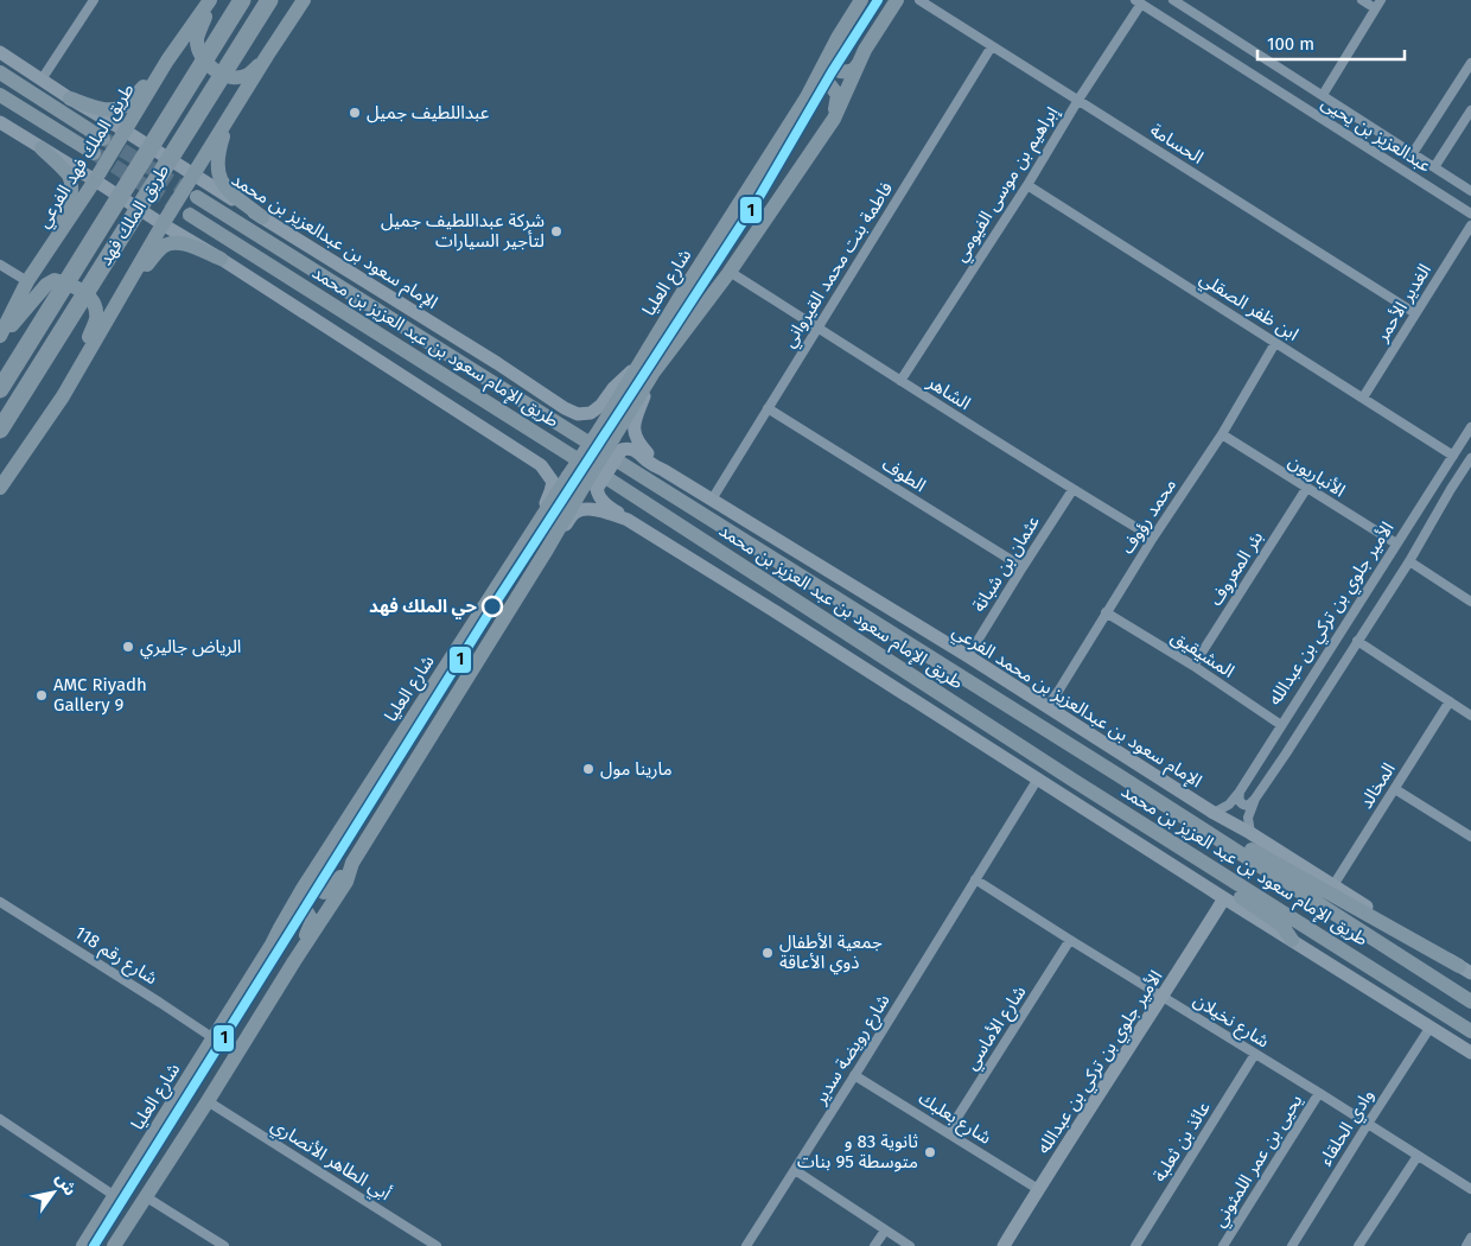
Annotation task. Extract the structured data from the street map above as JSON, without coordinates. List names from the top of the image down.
{
  "streets": {
    "highway": ["طريق الملك فهد"],
    "main road": ["طريق الملك فهد الفرعي", "شارع العليا", "طريق الإمام سعود بن عبد العزيز بن محمد"],
    "street": [
      "عبدالعزيز بن يحيى",
      "الحسامة",
      "إبراهيم بن موسى الفيومي",
      "الإمام سعود بن عبدالعزيز بن محمد",
      "فاطمة بنت محمد القيرواني",
      "الغدير الأحمر",
      "ابن ظفر الصقلي",
      "الشاهر",
      "الطوف",
      "الأنباريون",
      "محمد رؤوف",
      "عثمان بن شبانة",
      "بئر المعروف",
      "الأمير جلوي بن تركي بن عبدالله",
      "المشيقيق",
      "الإمام سعود بن عبدالعزيز بن محمد الفرعي",
      "المخالد",
      "شارع رقم 118",
      "شارع نخيلان",
      "شارع الأماسي",
      "شارع رويضة سدير",
      "شارع بعلبك",
      "وادي الحلقاء",
      "عائذ بن ثعلبة",
      "أبي الطاهر الأنصاري",
      "يحيى بن عمر اللمثوني"
    ]
  },
  "crossings": [
    ["عبدالعزيز بن يحيى", "إبراهيم بن موسى الفيومي"],
    ["الحسامة", "إبراهيم بن موسى الفيومي"],
    ["الحسامة", "فاطمة بنت محمد القيرواني"],
    ["الحسامة", "الغدير الأحمر"],
    ["طريق الملك فهد الفرعي", "الإمام سعود بن عبدالعزيز بن محمد"],
    ["إبراهيم بن موسى الفيومي", "ابن ظفر الصقلي"],
    ["إبراهيم بن موسى الفيومي", "الشاهر"],
    ["الإمام سعود بن عبدالعزيز بن محمد", "شارع العليا"],
    ["فاطمة بنت محمد القيرواني", "الشاهر"],
    ["فاطمة بنت محمد القيرواني", "الطوف"],
    ["فاطمة بنت محمد القيرواني", "الإمام سعود بن عبدالعزيز بن محمد الفرعي"],
    ["شارع العليا", "شارع رقم 118"],
    ["الغدير الأحمر", "ابن ظفر الصقلي"],
    ["ابن ظفر الصقلي", "محمد رؤوف"],
    ["ابن ظفر الصقلي", "الأمير جلوي بن تركي بن عبدالله"],
    ["الشاهر", "محمد رؤوف"],
    ["الشاهر", "عثمان بن شبانة"],
    ["الطوف", "عثمان بن شبانة"],
    ["الأنباريون", "محمد رؤوف"],
    ["الأنباريون", "بئر المعروف"],
    ["الأنباريون", "الأمير جلوي بن تركي بن عبدالله"],
    ["محمد رؤوف", "المشيقيق"],
    ["محمد رؤوف", "الإمام سعود بن عبدالعزيز بن محمد الفرعي"],
    ["عثمان بن شبانة", "الإمام سعود بن عبدالعزيز بن محمد الفرعي"],
    ["بئر المعروف", "المشيقيق"],
    ["الأمير جلوي بن تركي بن عبدالله", "المشيقيق"],
    ["الأمير جلوي بن تركي بن عبدالله", "الإمام سعود بن عبدالعزيز بن محمد الفرعي"],
    ["الأمير جلوي بن تركي بن عبدالله", "شارع نخيلان"],
    ["الأمير جلوي بن تركي بن عبدالله", "شارع بعلبك"],
    ["الإمام سعود بن عبدالعزيز بن محمد الفرعي", "المخالد"],
    ["شارع نخيلان", "شارع الأماسي"],
    ["شارع نخيلان", "شارع رويضة سدير"],
    ["شارع نخيلان", "وادي الحلقاء"],
    ["شارع نخيلان", "عائذ بن ثعلبة"],
    ["شارع نخيلان", "يحيى بن عمر اللمثوني"],
    ["شارع الأماسي", "شارع بعلبك"],
    ["شارع رويضة سدير", "شارع بعلبك"]
  ],
  "places": [
    "عبداللطيف جميل",
    "شركة عبداللطيف جميل لتأجير السيارات",
    "حي الملك فهد",
    "الرياض جاليري",
    "AMC Riyadh Gallery 9",
    "مارينا مول",
    "جمعية الأطفال ذوي الأعاقة",
    "ثانوية 83 و متوسطة 95 بنات"
  ],
  "lines": ["transit line 1"],
  "scale_bar": "100 m",
  "north": "top right"
}
